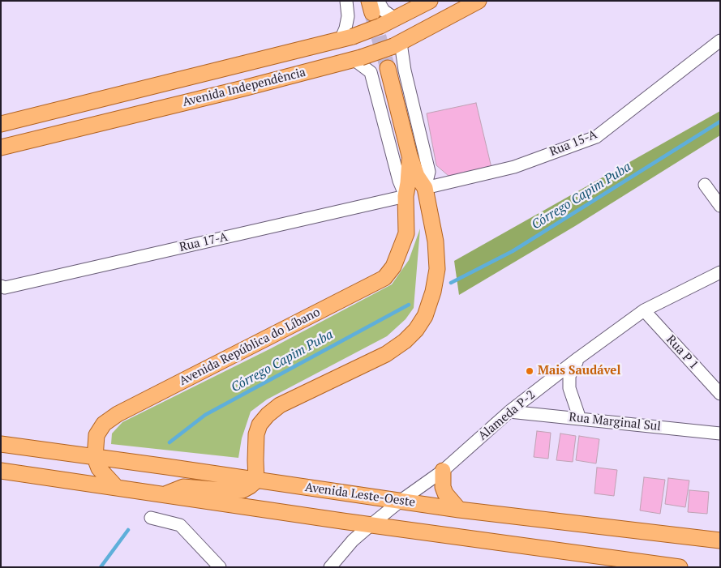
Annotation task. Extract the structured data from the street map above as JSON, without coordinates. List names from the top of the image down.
{
  "streets": {
    "main road": ["Avenida Independência", "Avenida República do Líbano", "Avenida Leste-Oeste"],
    "street": [
      "Rua 15-A",
      "Rua 17-A",
      "Rua P 1",
      "Alameda P-2",
      "Rua Marginal Sul"
    ]
  },
  "crossings": [
    ["Avenida Independência", "Avenida República do Líbano"],
    ["Rua 15-A", "Avenida República do Líbano"],
    ["Rua 17-A", "Avenida República do Líbano"],
    ["Avenida República do Líbano", "Avenida Leste-Oeste"],
    ["Rua P 1", "Alameda P-2"],
    ["Alameda P-2", "Rua Marginal Sul"],
    ["Alameda P-2", "Avenida Leste-Oeste"]
  ],
  "water": ["Córrego Capim Puba"],
  "places": ["Mais Saudável"]
}
